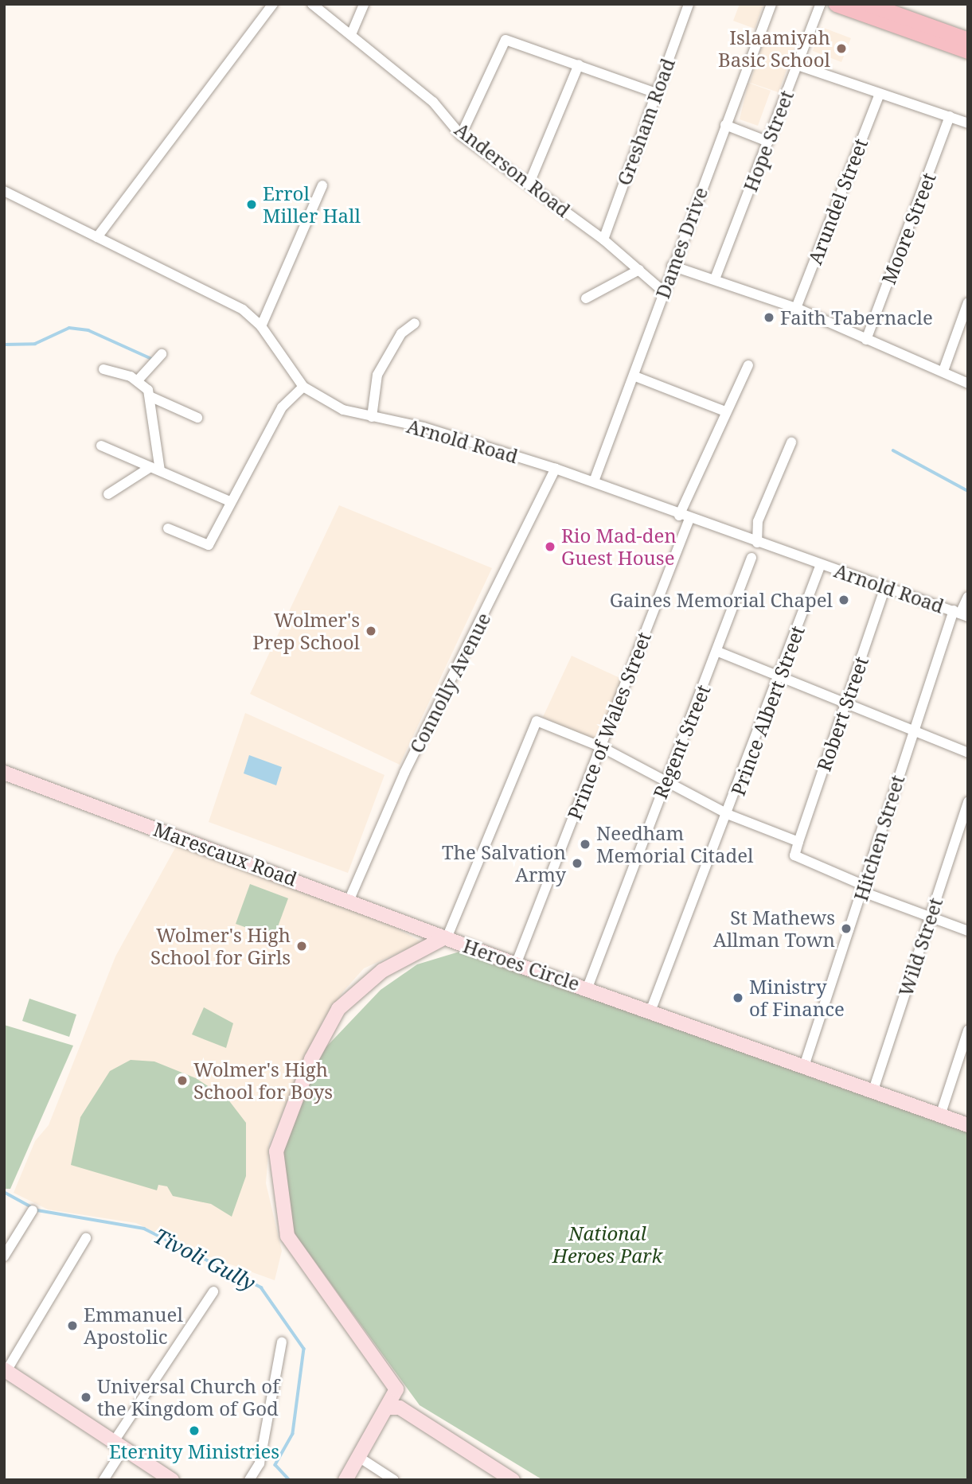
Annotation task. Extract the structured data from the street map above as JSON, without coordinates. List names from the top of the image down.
{
  "streets": {
    "main road": ["Marescaux Road", "Heroes Circle"],
    "street": [
      "Gresham Road",
      "Hope Street",
      "Anderson Road",
      "Arundel Street",
      "Moore Street",
      "Dames Drive",
      "Arnold Road",
      "Connolly Avenue",
      "Prince Albert Street",
      "Robert Street",
      "Prince of Wales Street",
      "Regent Street",
      "Hitchen Street",
      "Wild Street"
    ]
  },
  "crossings": [
    ["Gresham Road", "Anderson Road"],
    ["Anderson Road", "Dames Drive"],
    ["Dames Drive", "Arnold Road"],
    ["Arnold Road", "Connolly Avenue"],
    ["Arnold Road", "Prince Albert Street"],
    ["Arnold Road", "Robert Street"],
    ["Arnold Road", "Prince of Wales Street"],
    ["Arnold Road", "Hitchen Street"],
    ["Connolly Avenue", "Marescaux Road"],
    ["Prince Albert Street", "Heroes Circle"],
    ["Prince of Wales Street", "Heroes Circle"],
    ["Regent Street", "Heroes Circle"],
    ["Hitchen Street", "Heroes Circle"],
    ["Marescaux Road", "Heroes Circle"],
    ["Wild Street", "Heroes Circle"]
  ],
  "water": ["Tivoli Gully"],
  "parks": ["National Heroes Park"],
  "places": [
    "Islaamiyah Basic School",
    "Errol Miller Hall",
    "Faith Tabernacle",
    "Rio Mad-den Guest House",
    "Gaines Memorial Chapel",
    "Wolmer's Prep School",
    "Needham Memorial Citadel",
    "The Salvation Army",
    "St Mathews Allman Town",
    "Wolmer's High School for Girls",
    "Ministry of Finance",
    "Wolmer's High School for Boys",
    "Emmanuel Apostolic",
    "Universal Church of the Kingdom of God",
    "Eternity Ministries"
  ]
}
